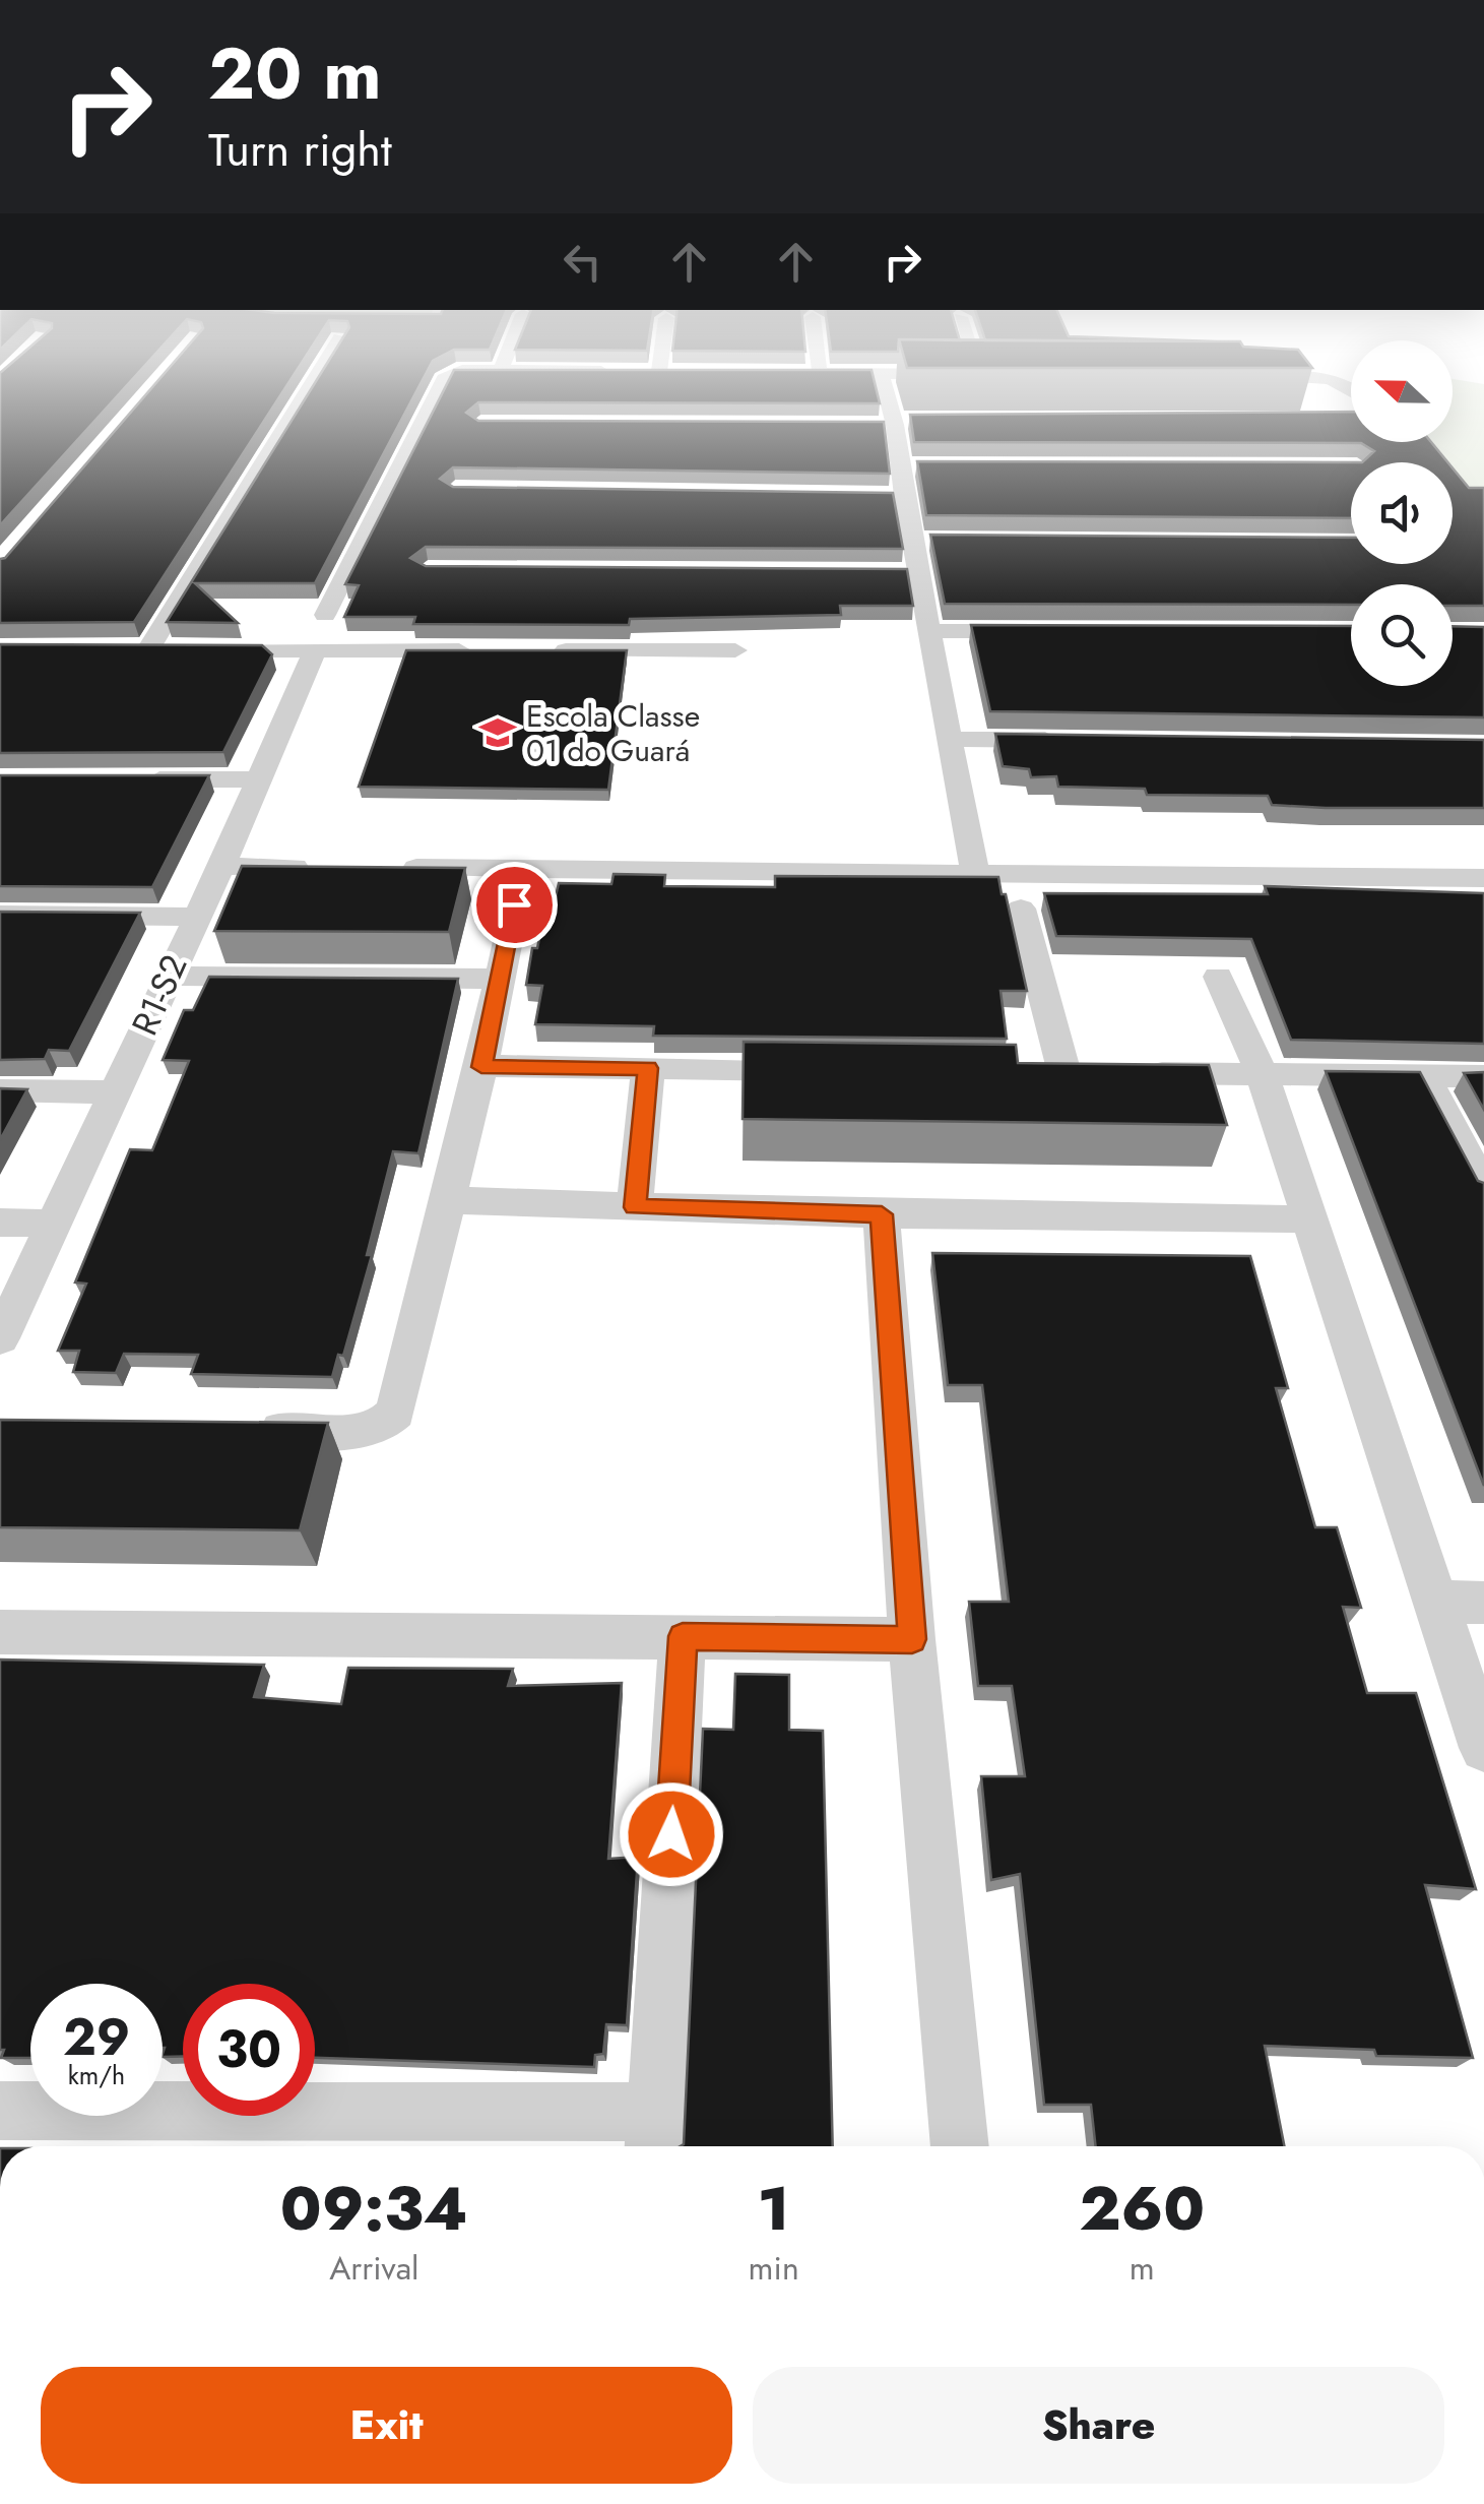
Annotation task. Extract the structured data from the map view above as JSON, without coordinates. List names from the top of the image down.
{
  "streets": {
    "street": ["R1-S2"]
  },
  "places": {
    "school or university": ["Escola Classe 01 do Guará"]
  },
  "north": "left",
  "page": {
    "turn": ["20 m", "Turn right"],
    "speed": "29 km/h",
    "limit": "30",
    "eta": [
      "09:34",
      "Arrival",
      "1",
      "min",
      "260",
      "m"
    ],
    "buttons": ["Exit", "Share"]
  }
}
